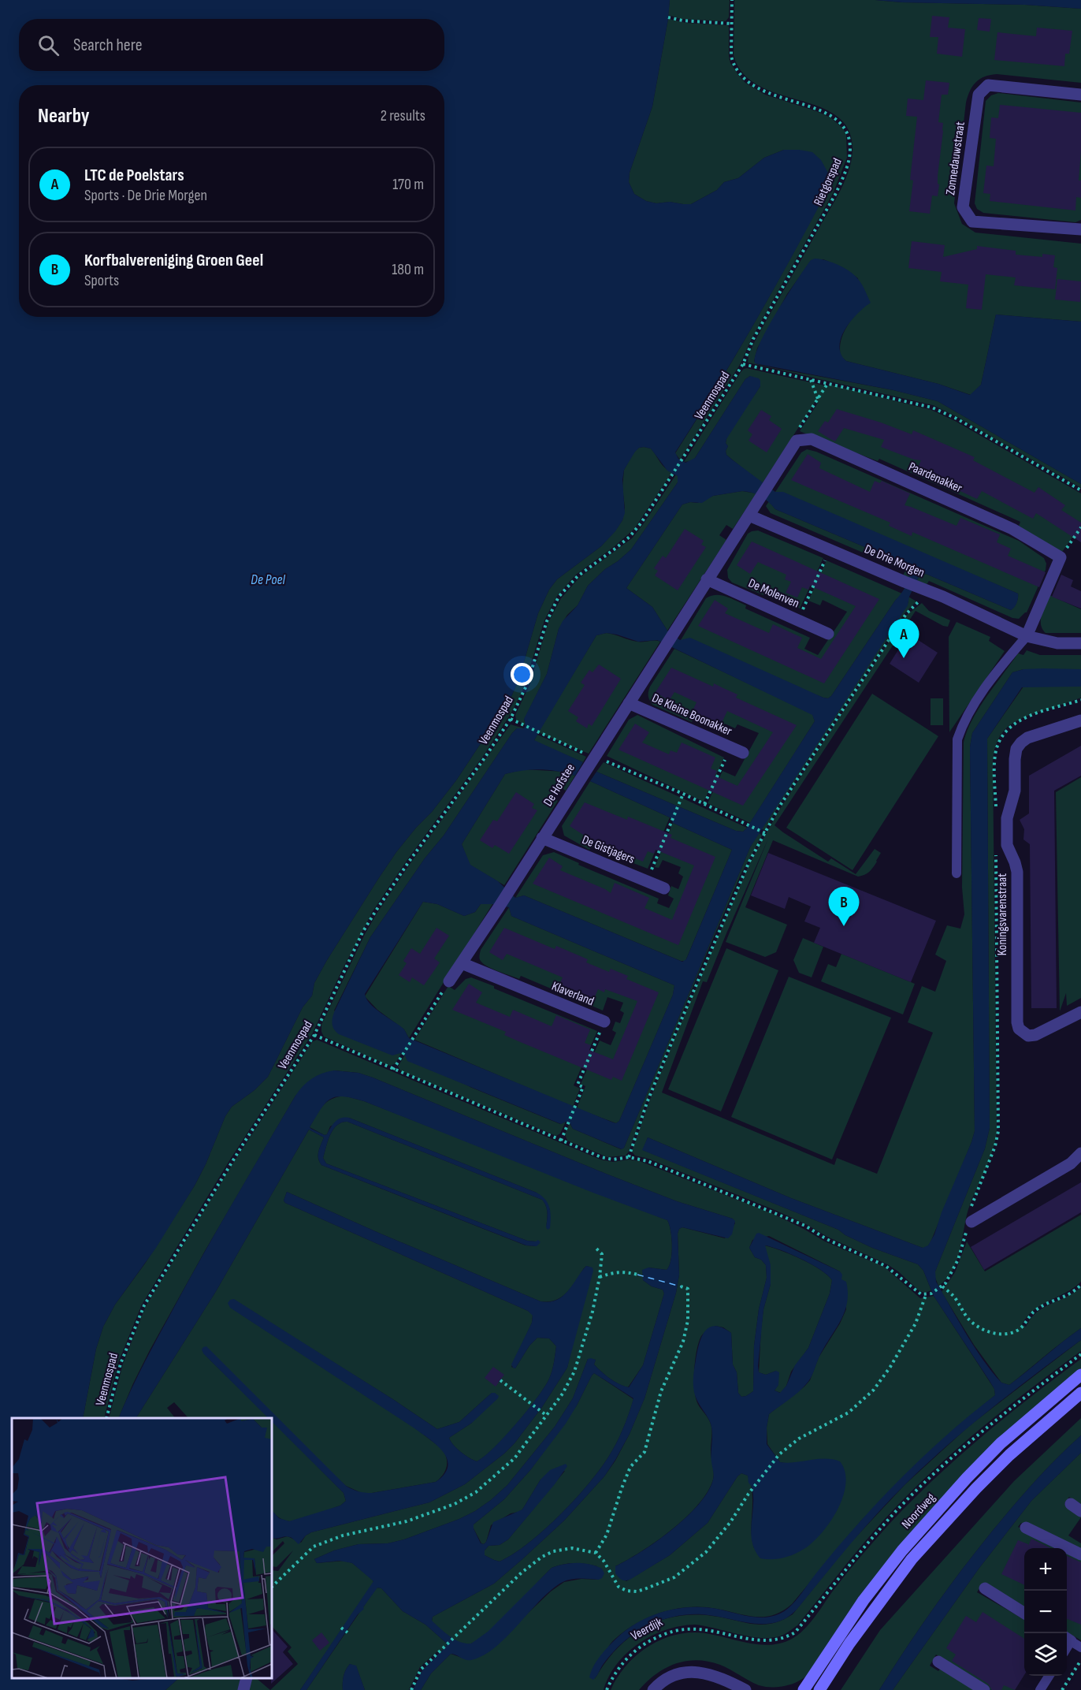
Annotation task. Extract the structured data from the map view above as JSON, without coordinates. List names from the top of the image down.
{
  "streets": {
    "main road": ["Noordweg"],
    "street": [
      "Zonnedauwstraat",
      "Paardenakker",
      "De Drie Morgen",
      "De Molenven",
      "De Kleine Boonakker",
      "De Hofstee",
      "De Gistjagers",
      "Koningsvarenstraat",
      "Klaverland"
    ],
    "path": ["Rietgorspad", "Veenmospad", "Veerdijk"]
  },
  "crossings": [
    ["Rietgorspad", "Veenmospad"],
    ["De Drie Morgen", "De Hofstee"],
    ["De Molenven", "De Hofstee"],
    ["De Kleine Boonakker", "De Hofstee"],
    ["De Hofstee", "De Gistjagers"],
    ["De Hofstee", "Klaverland"],
    ["Noordweg", "Veerdijk"]
  ],
  "water": ["De Poel"],
  "page": {
    "search": "Search here",
    "heading": ["Nearby", "2 results"],
    "list": [
      {
        "mark": "A",
        "name": "LTC de Poelstars",
        "note": "Sports · De Drie Morgen",
        "value": "170 m"
      },
      {
        "mark": "B",
        "name": "Korfbalvereniging Groen Geel",
        "note": "Sports",
        "value": "180 m"
      }
    ],
    "pins": ["A", "B"],
    "map_buttons": ["+", "−"]
  }
}
